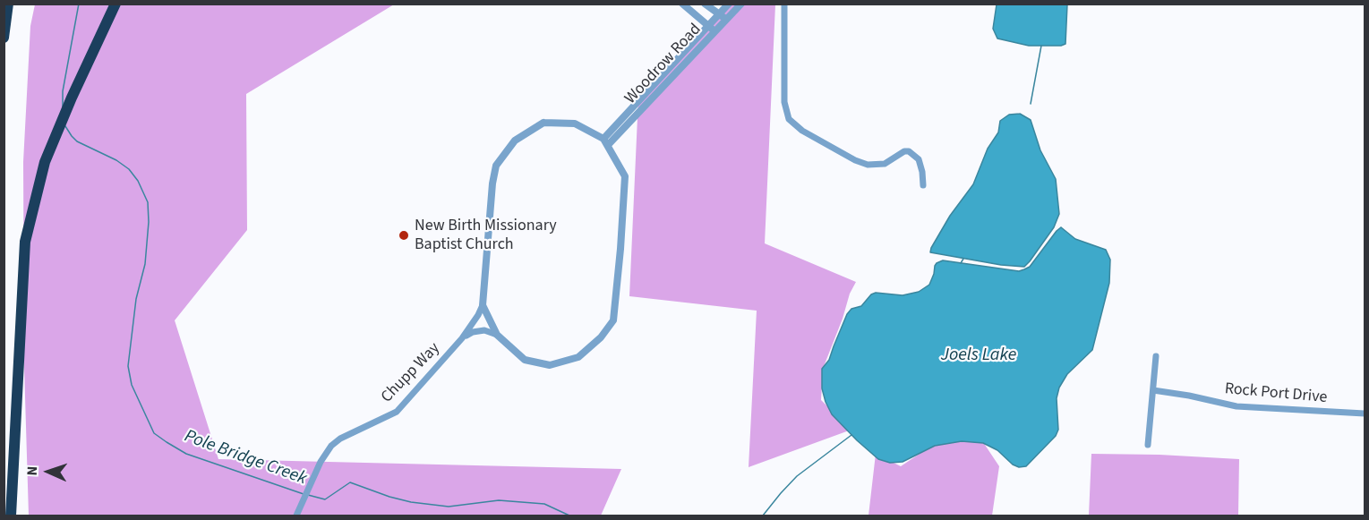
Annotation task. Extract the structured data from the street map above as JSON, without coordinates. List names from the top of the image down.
{
  "streets": {
    "street": ["Woodrow Road", "Chupp Way", "Rock Port Drive"]
  },
  "water": ["Joels Lake", "Pole Bridge Creek"],
  "places": ["New Birth Missionary Baptist Church"],
  "north": "left"
}
